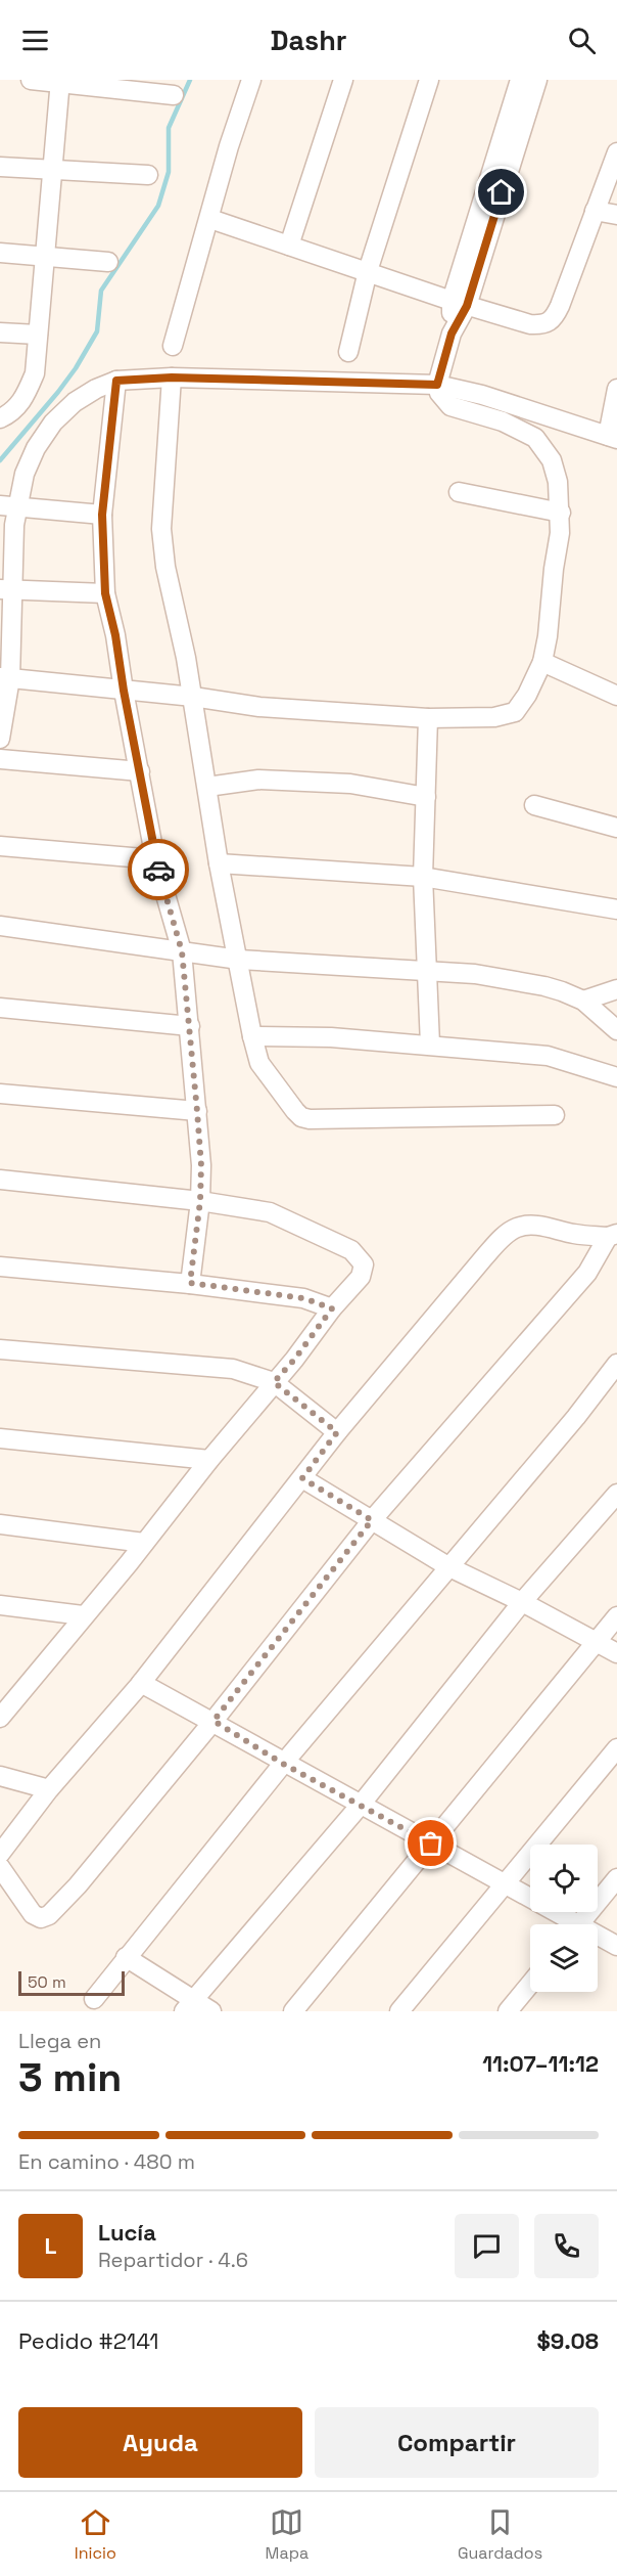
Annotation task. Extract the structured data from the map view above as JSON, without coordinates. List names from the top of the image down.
{
  "scale_bar": "50 m",
  "page": {
    "header": "Dashr",
    "scale": "50 m",
    "heading": ["3 min", "Llega en", "11:07–11:12"],
    "panel": [
      "Lucía",
      "Repartidor · 4.6",
      "Pedido #2141",
      "$9.08"
    ],
    "bar": "En camino · 480 m",
    "round": "L",
    "buttons": ["Ayuda", "Compartir"],
    "tabs": ["Inicio", "Mapa", "Guardados"]
  }
}
